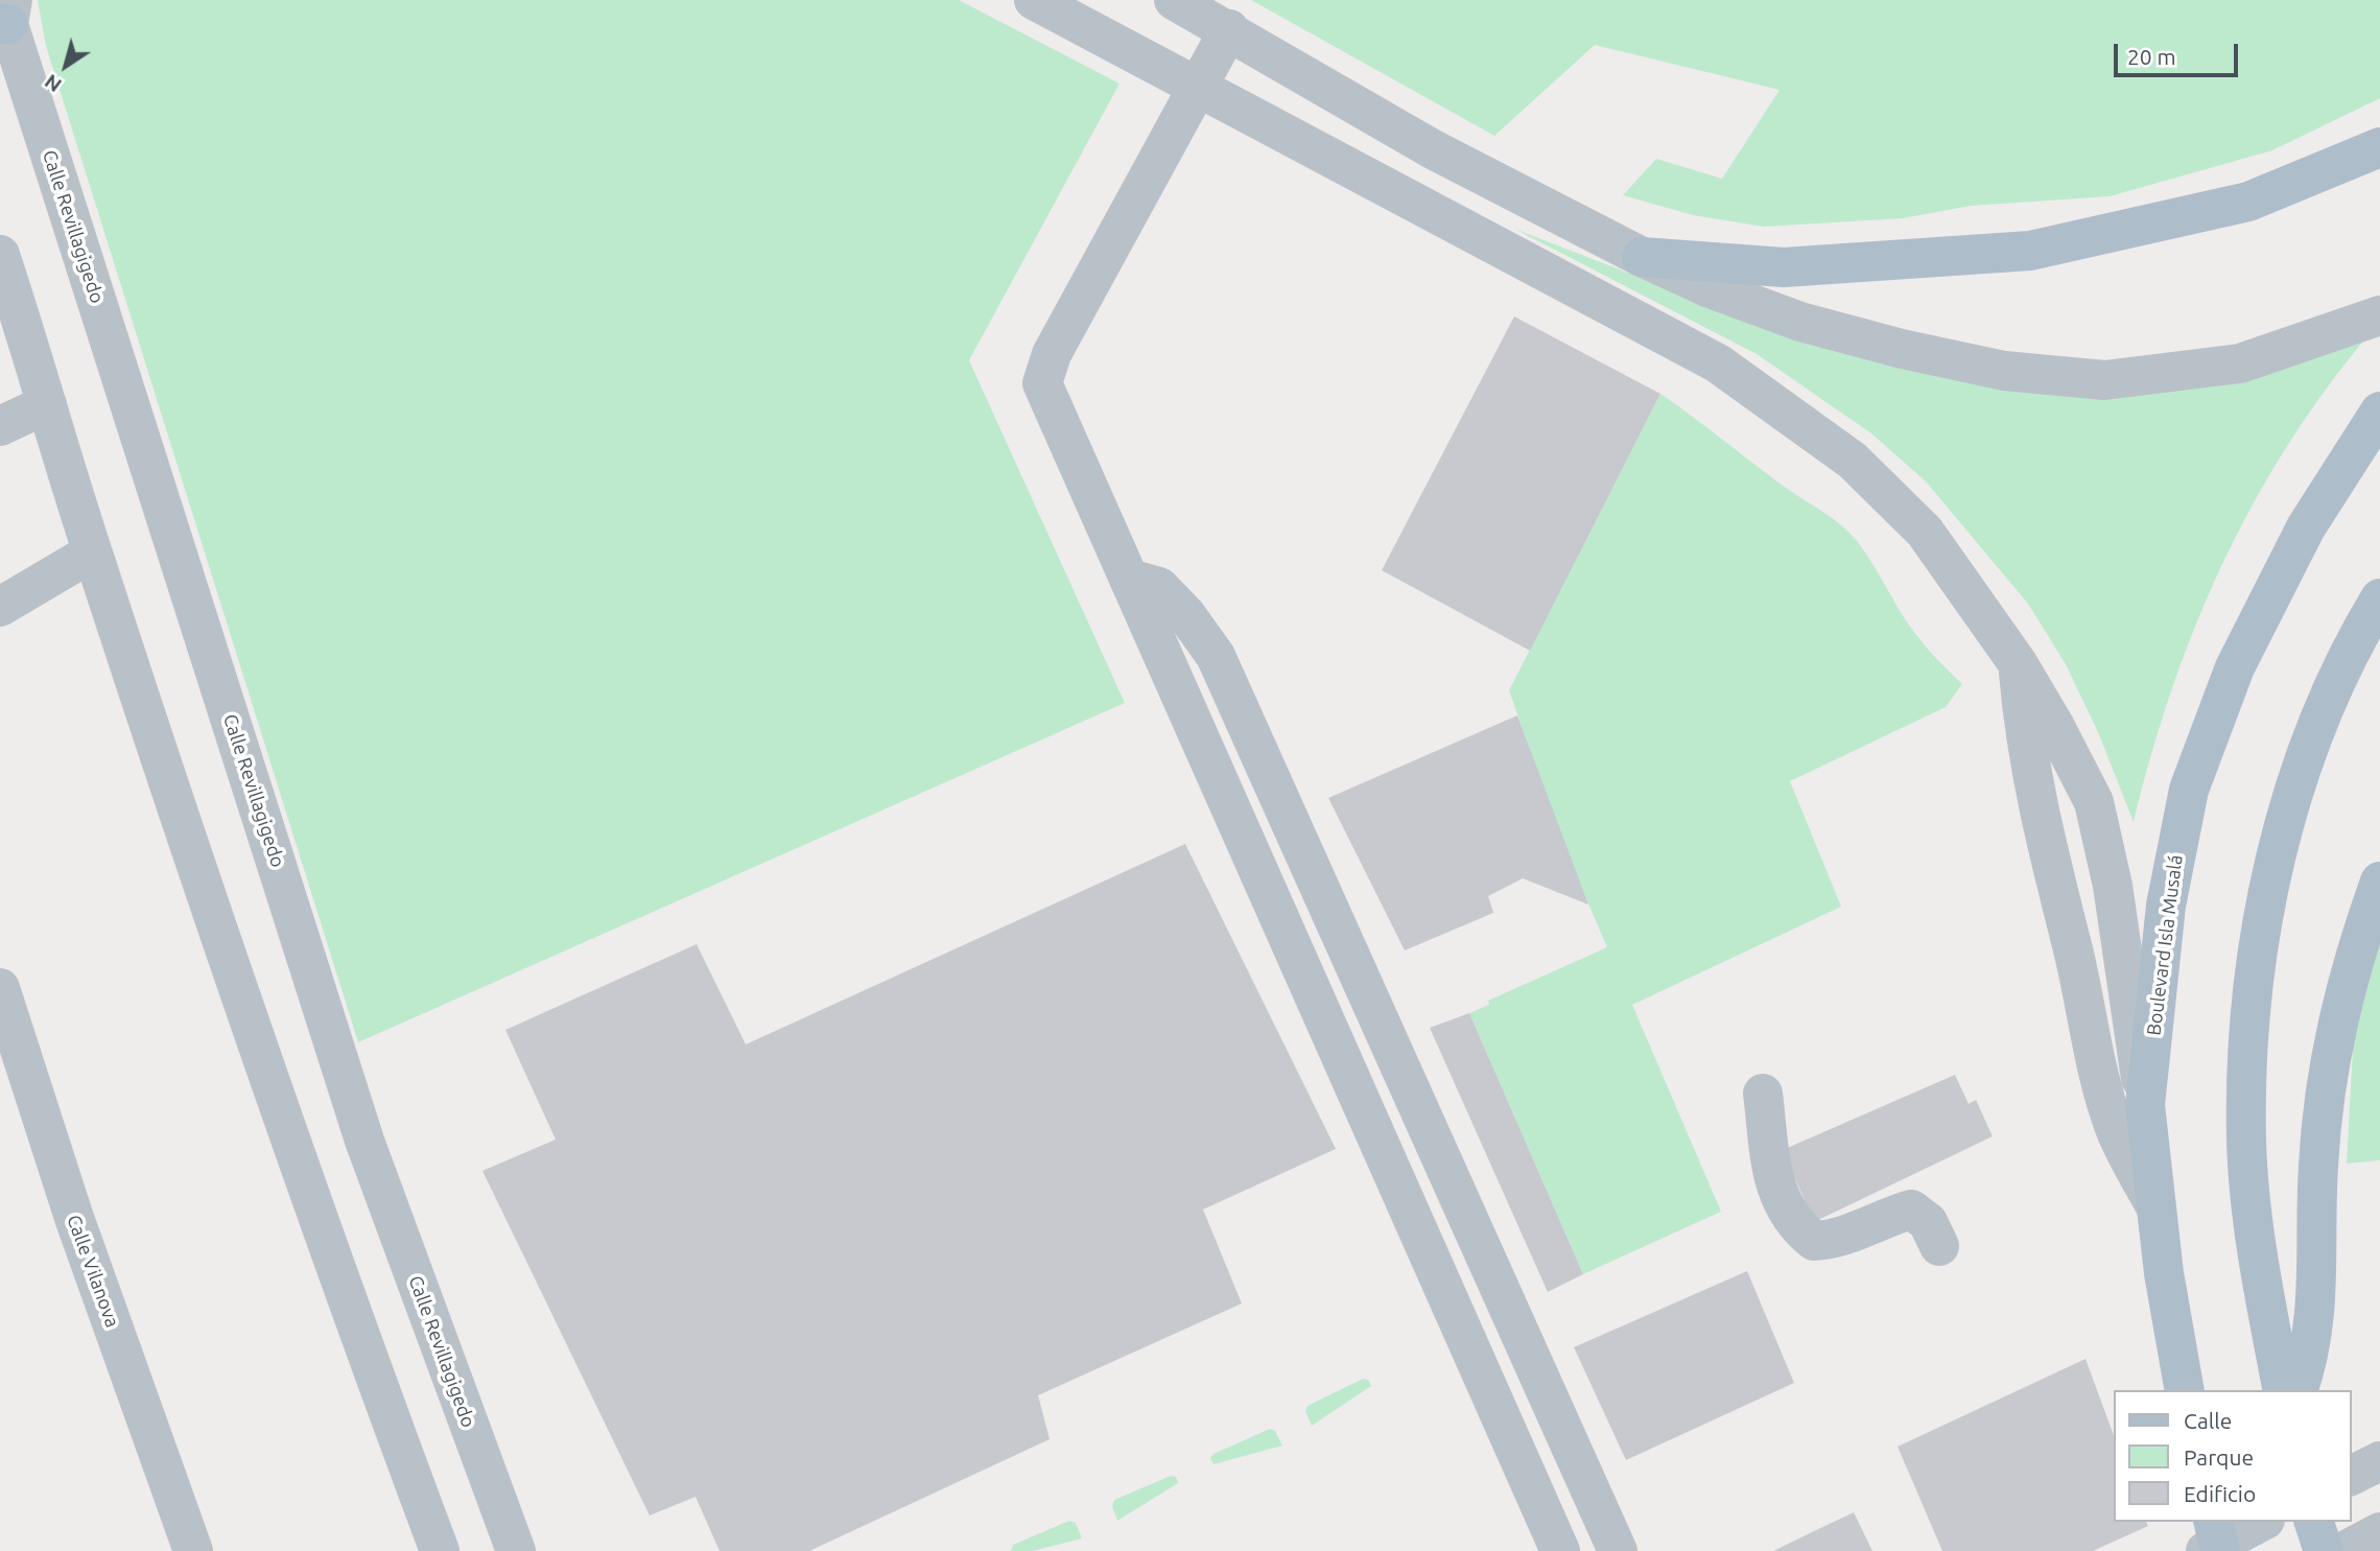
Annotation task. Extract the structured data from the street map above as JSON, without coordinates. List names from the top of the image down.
{
  "streets": {
    "main road": ["Boulevard Isla Musalá"],
    "street": ["Calle Revillagigedo", "Calle Vilanova"]
  },
  "legend": ["Calle", "Parque", "Edificio"],
  "scale_bar": "20 m",
  "north": "bottom left"
}
